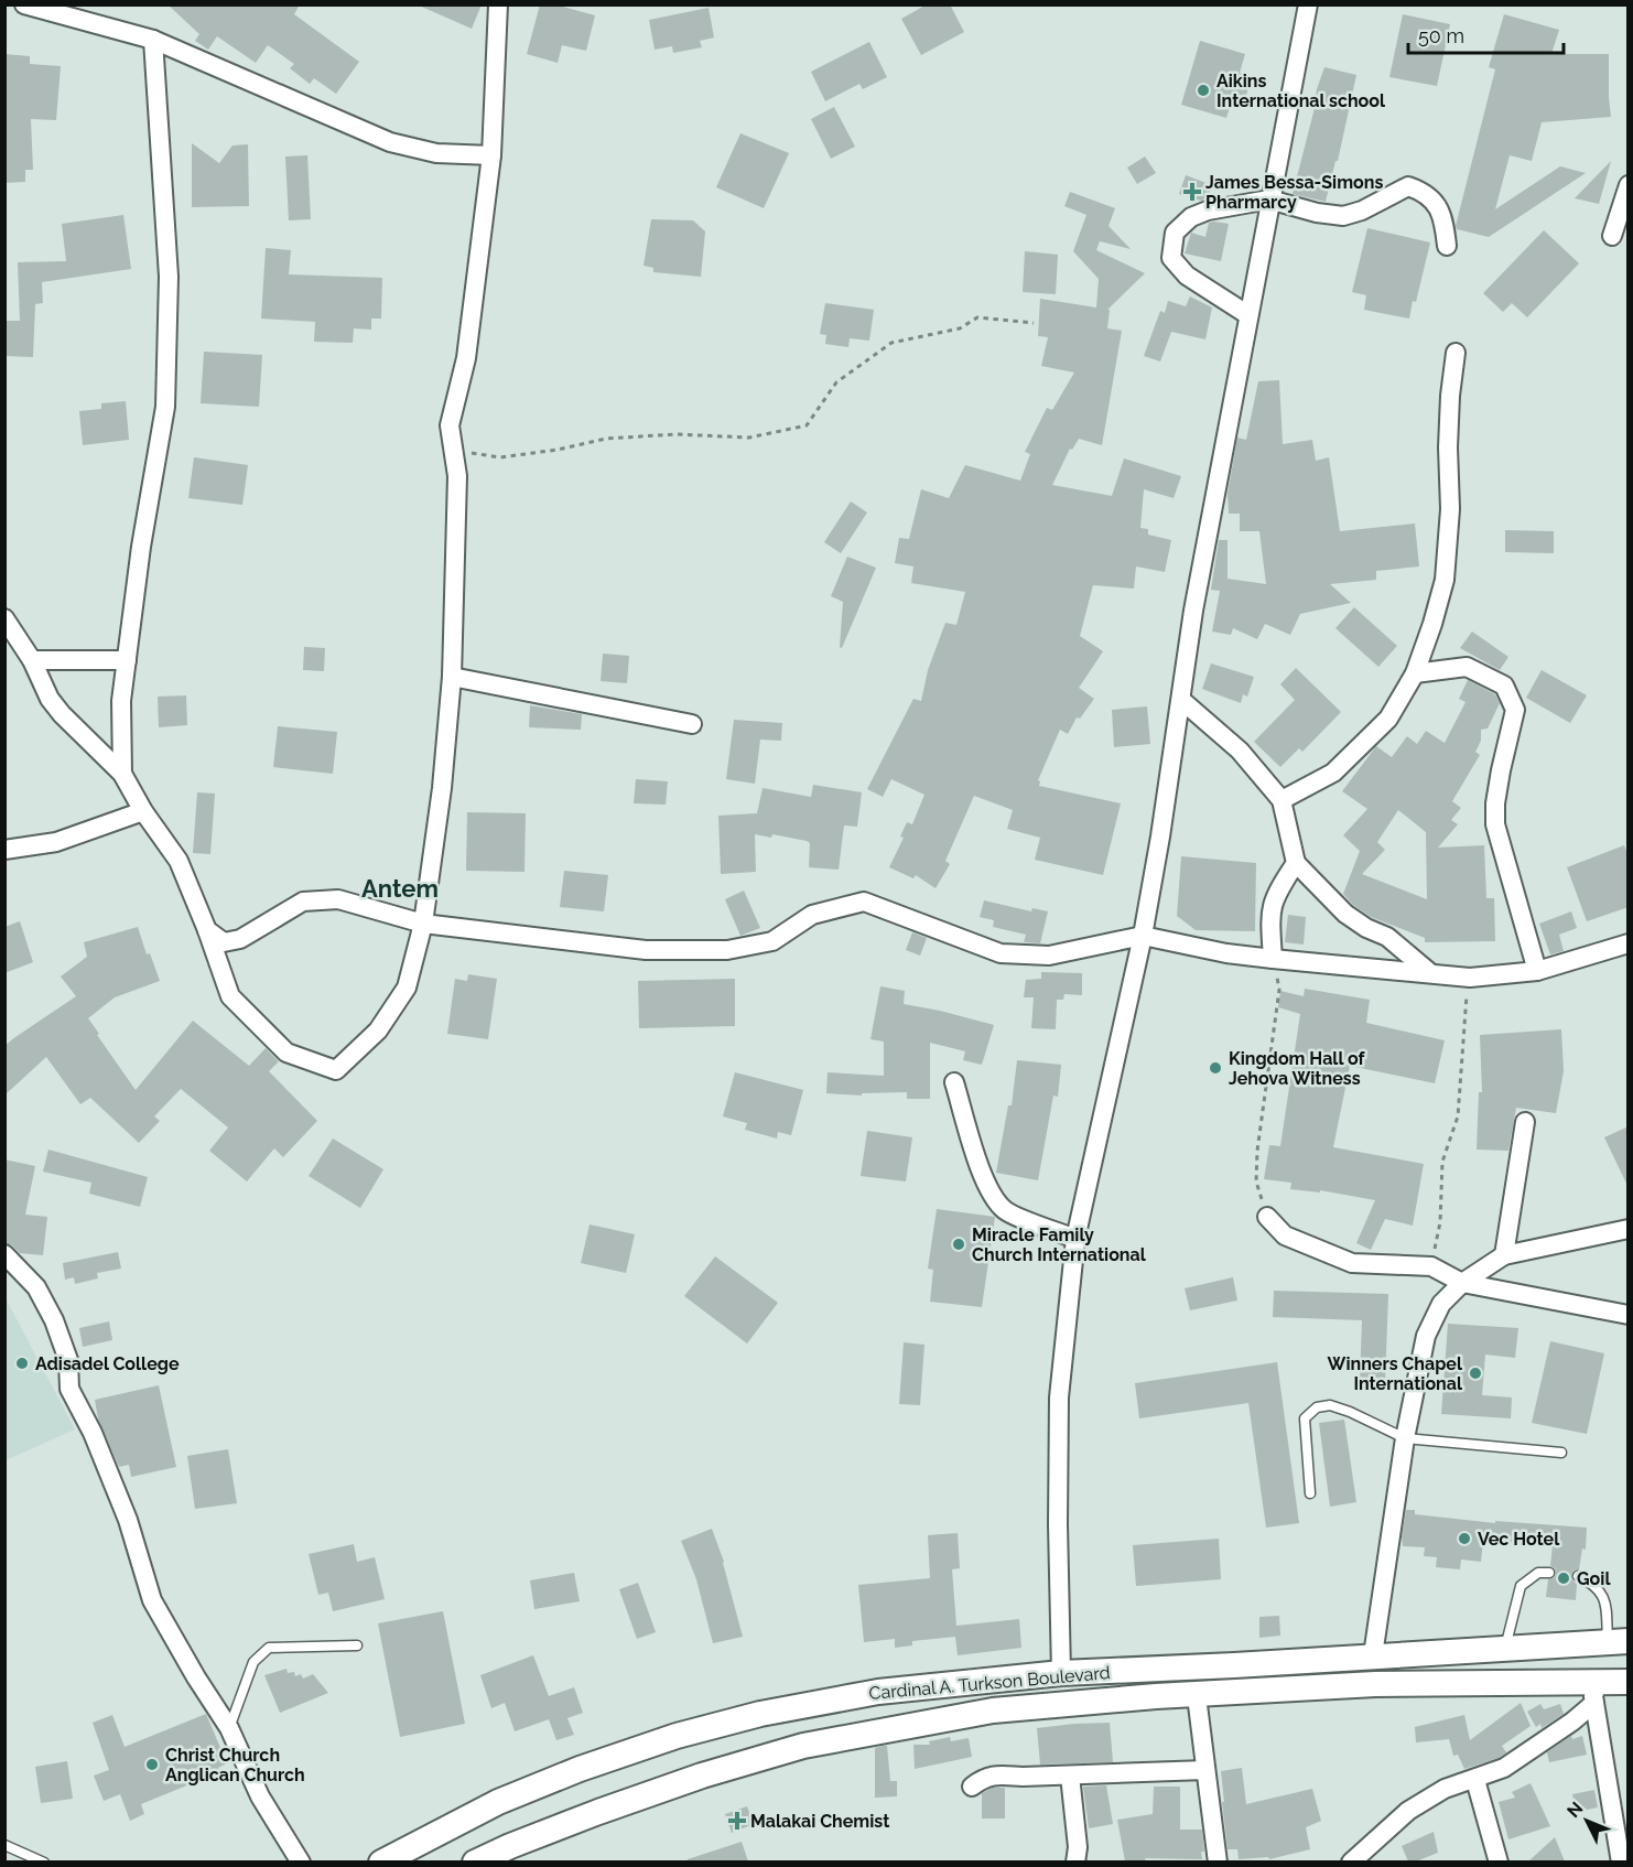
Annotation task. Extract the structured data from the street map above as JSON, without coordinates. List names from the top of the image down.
{
  "streets": {
    "street": ["Cardinal A. Turkson Boulevard"]
  },
  "districts": ["Antem"],
  "places": {
    "other": [
      "Aikins International school",
      "Kingdom Hall of Jehova Witness",
      "Miracle Family Church International",
      "Adisadel College",
      "Winners Chapel International",
      "Vec Hotel",
      "Goil",
      "Christ Church Anglican Church"
    ],
    "health": ["James Bessa-Simons Pharmarcy", "Malakai Chemist"]
  },
  "scale_bar": "50 m",
  "north": "top left"
}
